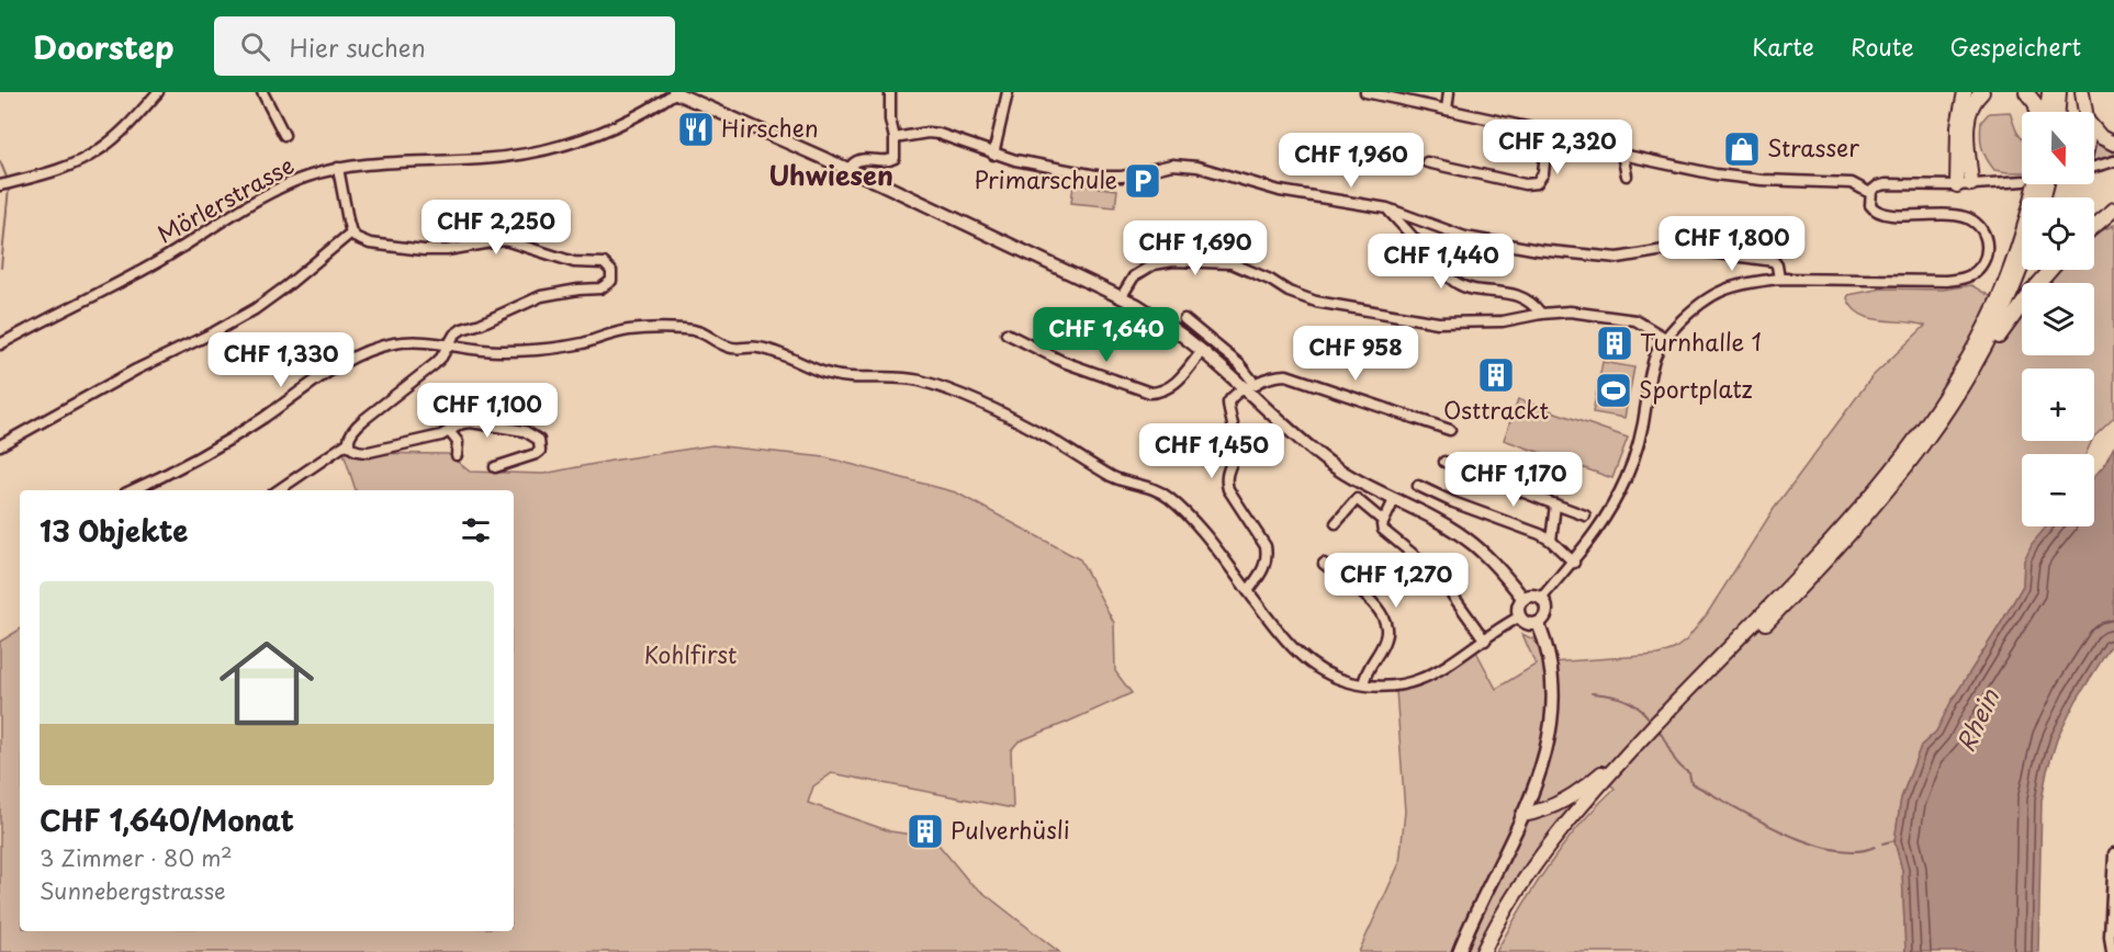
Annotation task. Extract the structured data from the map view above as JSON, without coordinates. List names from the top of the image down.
{
  "streets": {
    "street": ["Mörlerstrasse"]
  },
  "districts": ["Uhwiesen"],
  "water": ["Rhein"],
  "parks": ["Kohlfirst"],
  "places": {
    "restaurant": ["Hirschen"],
    "shop": ["Strasser"],
    "parking": ["Primarschule"],
    "building": ["Turnhalle 1", "Osttrackt", "Pulverhüsli"],
    "sports": ["Sportplatz"]
  },
  "north": "bottom",
  "page": {
    "header": "Doorstep",
    "search": "Hier suchen",
    "nav": ["Karte", "Route", "Gespeichert"],
    "map_buttons": ["+", "−"],
    "price": [
      "CHF 2,320",
      "CHF 1,960",
      "CHF 2,250",
      "CHF 1,800",
      "CHF 1,690",
      "CHF 1,440",
      "CHF 1,640",
      "CHF 958",
      "CHF 1,330",
      "CHF 1,100",
      "CHF 1,450",
      "CHF 1,170",
      "CHF 1,270"
    ],
    "heading": "13 Objekte",
    "list": [
      {
        "name": "CHF 1,640/Monat",
        "note": "3 Zimmer · 80 m² · Sunnebergstrasse"
      }
    ]
  }
}
